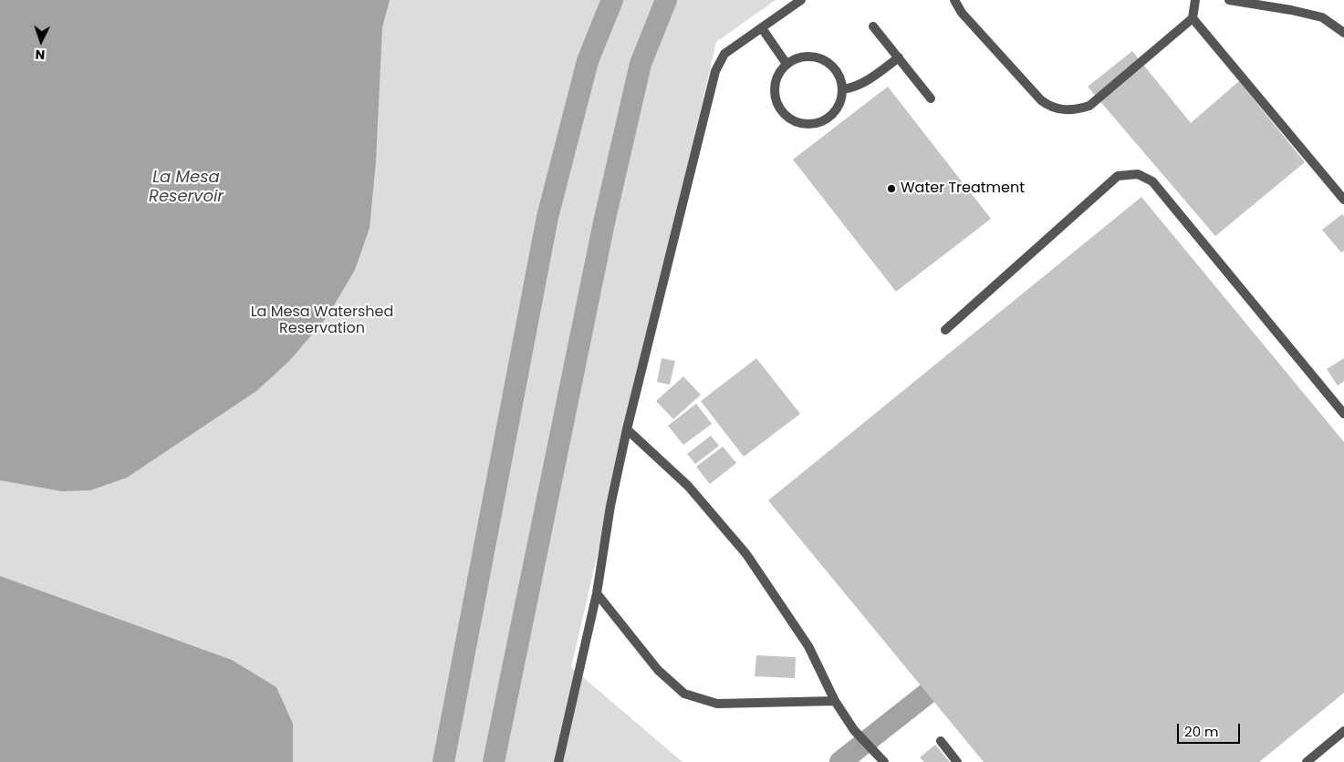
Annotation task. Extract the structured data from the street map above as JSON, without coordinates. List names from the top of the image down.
{
  "water": ["La Mesa Reservoir"],
  "parks": ["La Mesa Watershed Reservation"],
  "places": ["Water Treatment"],
  "scale_bar": "20 m",
  "north": "bottom"
}
